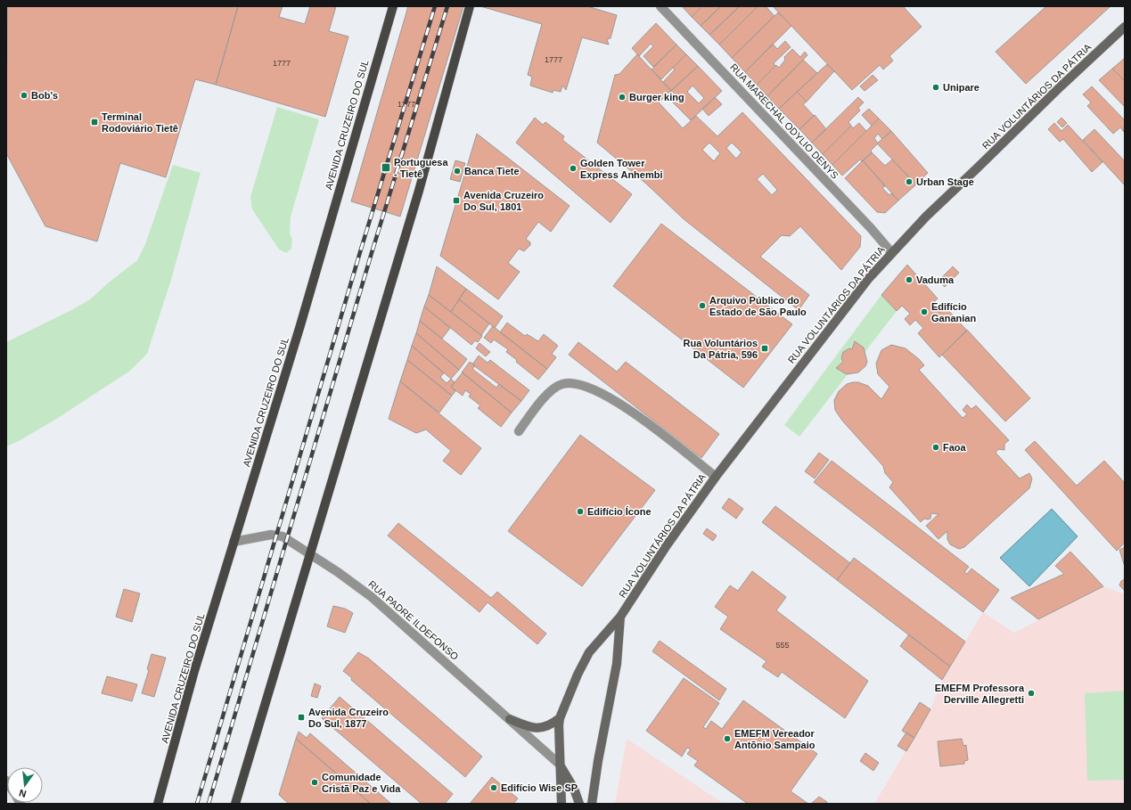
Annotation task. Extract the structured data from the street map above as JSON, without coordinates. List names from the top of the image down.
{
  "streets": {
    "main road": ["RUA VOLUNTÁRIOS DA PÁTRIA", "AVENIDA CRUZEIRO DO SUL"],
    "street": ["RUA MARECHAL ODYLIO DENYS", "RUA PADRE ILDEFONSO"]
  },
  "crossings": [
    ["RUA VOLUNTÁRIOS DA PÁTRIA", "RUA MARECHAL ODYLIO DENYS"],
    ["RUA VOLUNTÁRIOS DA PÁTRIA", "RUA PADRE ILDEFONSO"],
    ["AVENIDA CRUZEIRO DO SUL", "RUA PADRE ILDEFONSO"]
  ],
  "places": {
    "other": [
      "Unipare",
      "Bob's",
      "Burger king",
      "Golden Tower Express Anhembi",
      "Banca Tiete",
      "Urban Stage",
      "Vaduma",
      "Arquivo Público do Estado de São Paulo",
      "Edifício Gananian",
      "Faoa",
      "Edifício Ícone",
      "EMEFM Professora Derville Allegretti",
      "EMEFM Vereador Antõnio Sampaio",
      "Comunidade Cristã Paz e Vida",
      "Edifício Wise SP"
    ],
    "transit": [
      "Terminal Rodoviário Tietê",
      "Portuguesa - Tietê",
      "Avenida Cruzeiro Do Sul, 1801",
      "Rua Voluntários Da Pátria, 596",
      "Avenida Cruzeiro Do Sul, 1877"
    ]
  },
  "house_numbers": [
    "1777",
    "1777",
    "1777",
    "555"
  ],
  "north": "bottom"
}
